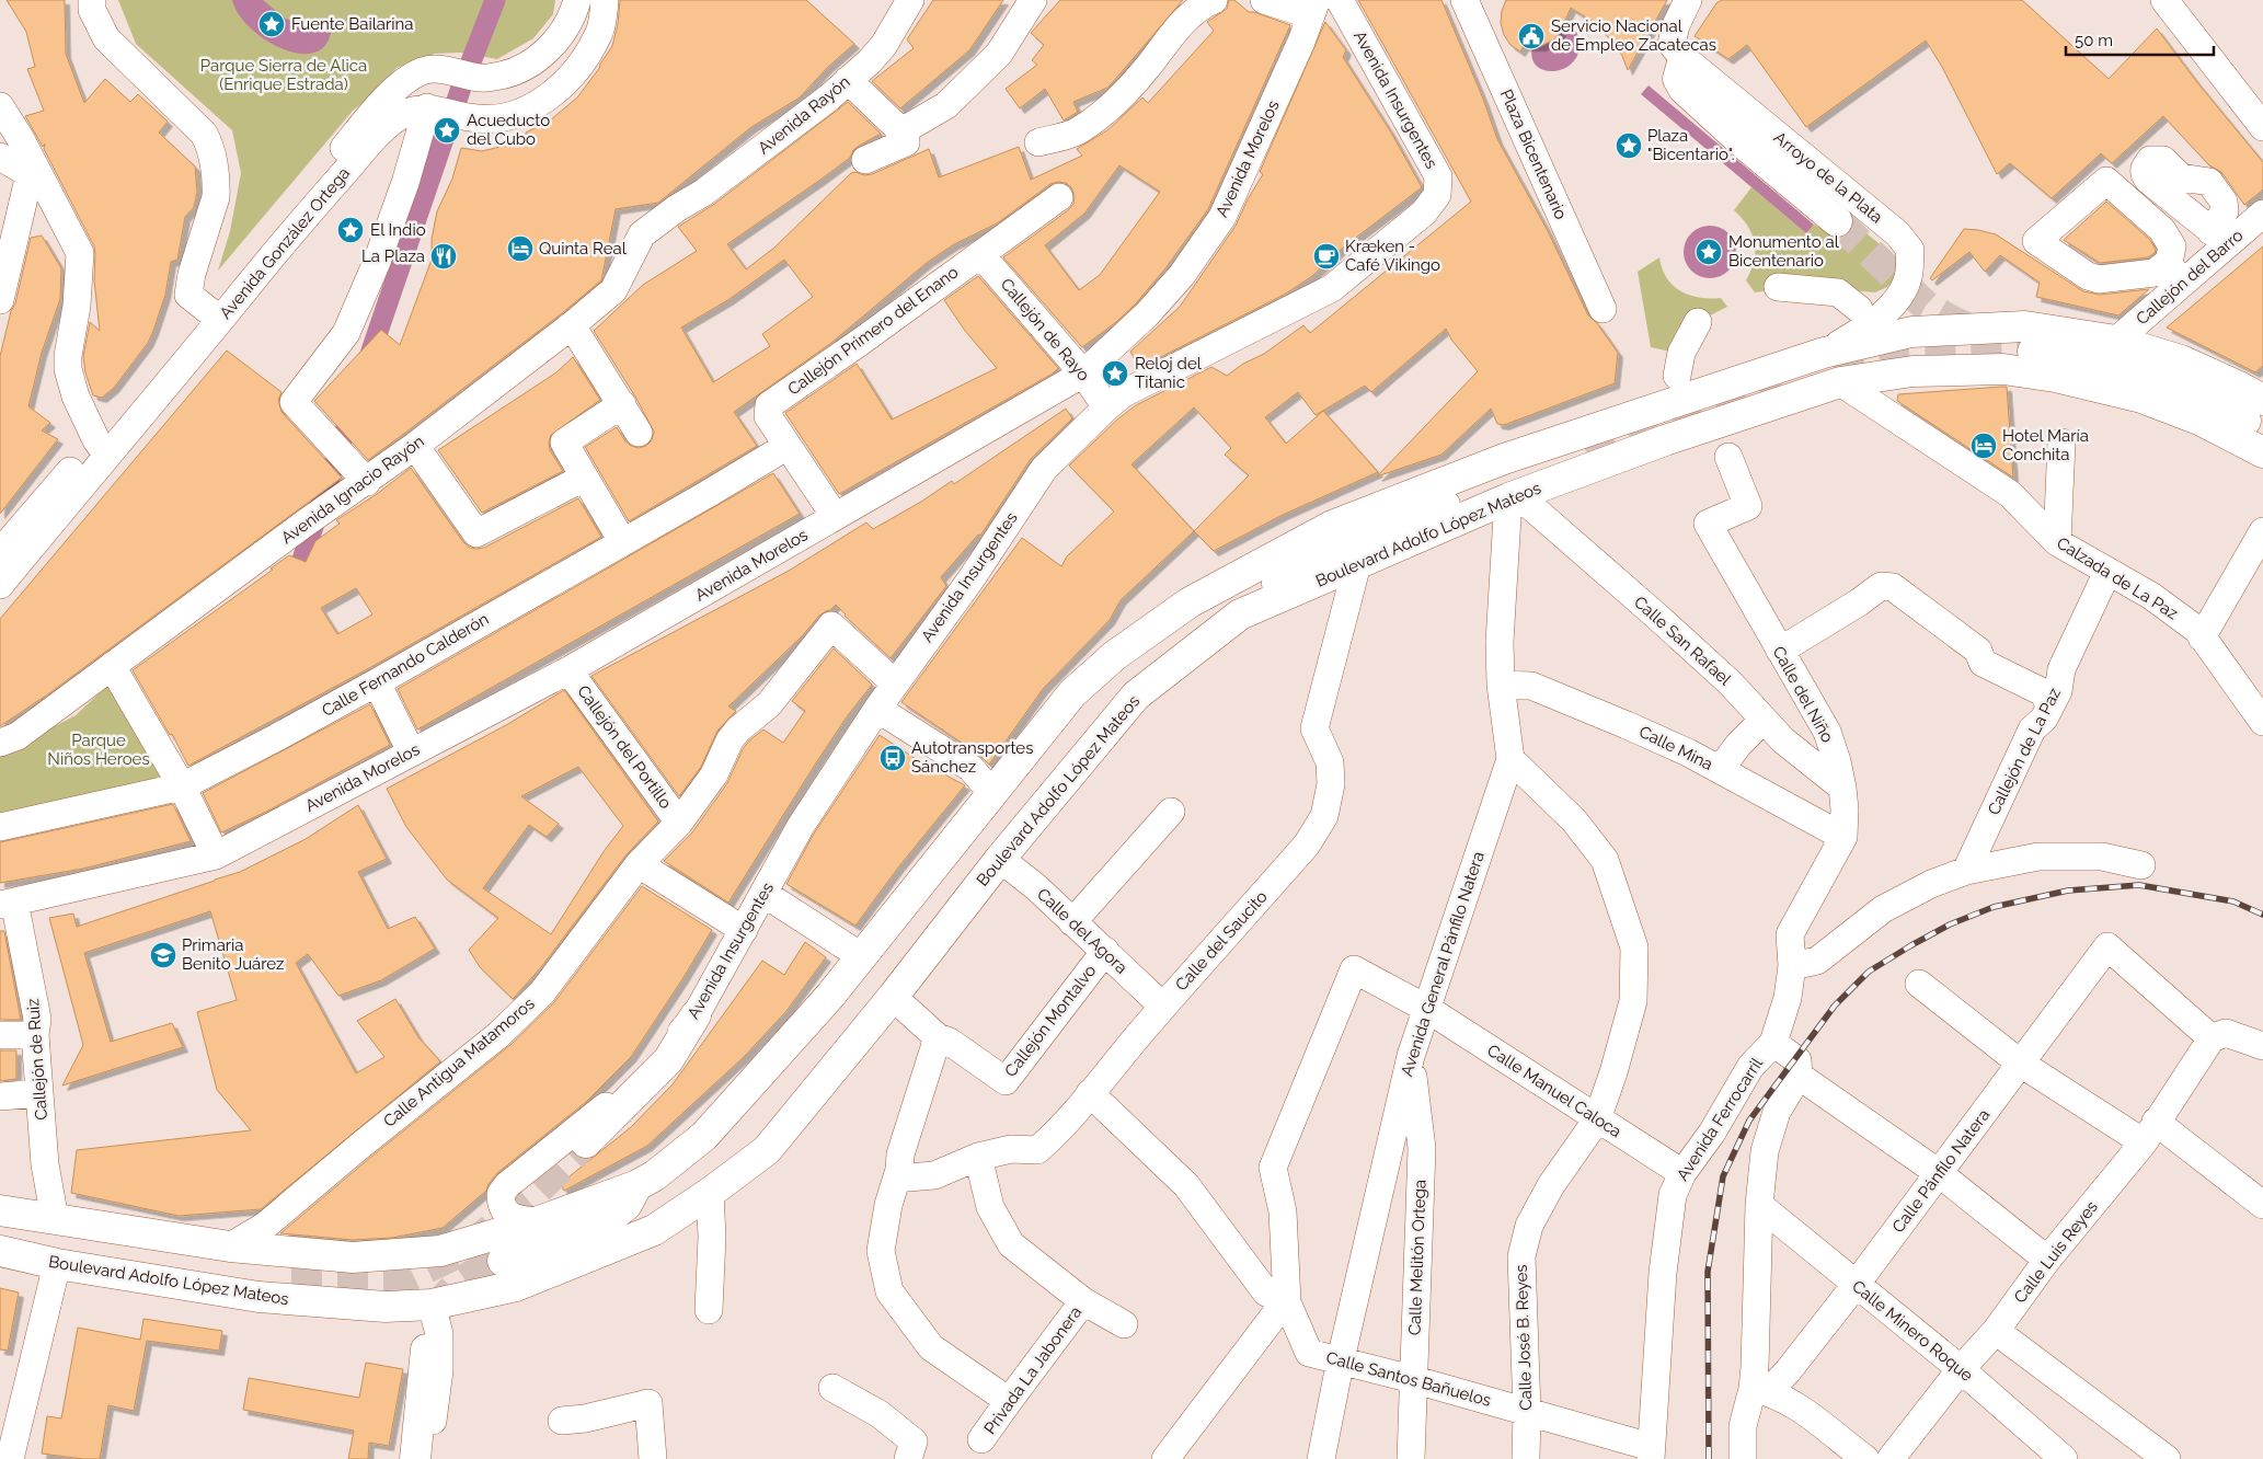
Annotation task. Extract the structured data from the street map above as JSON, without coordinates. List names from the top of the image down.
{
  "streets": {
    "main road": ["Boulevard Adolfo López Mateos"],
    "street": [
      "Avenida Insurgentes",
      "Avenida Rayón",
      "Plaza Bicentenario",
      "Avenida Morelos",
      "Arroyo de la Plata",
      "Avenida González Ortega",
      "Callejón del Barro",
      "Callejón de Rayo",
      "Callejón Primero del Enano",
      "Avenida Ignacio Rayón",
      "Calzada de La Paz",
      "Calle San Rafael",
      "Calle Fernando Calderón",
      "Calle del Niño",
      "Callejón del Portillo",
      "Calle Mina",
      "Callejón de La Paz",
      "Calle del Agora",
      "Calle del Saucito",
      "Avenida General Pánfilo Natera",
      "Callejón Montalvo",
      "Callejón de Ruiz",
      "Calle Antigua Matamoros",
      "Calle Manuel Caloca",
      "Avenida Ferrocarril",
      "Calle Pánfilo Natera",
      "Calle Luis Reyes",
      "Calle Melitón Ortega",
      "Calle Minero Roque",
      "Calle José B. Reyes",
      "Privada La Jabonera",
      "Calle Santos Bañuelos"
    ]
  },
  "crossings": [
    ["Avenida Insurgentes", "Callejón de Rayo"],
    ["Avenida Insurgentes", "Calle Antigua Matamoros"],
    ["Avenida Rayón", "Avenida Ignacio Rayón"],
    ["Avenida Morelos", "Callejón de Rayo"],
    ["Avenida Morelos", "Callejón del Portillo"],
    ["Avenida Morelos", "Callejón de Ruiz"],
    ["Callejón de Rayo", "Callejón Primero del Enano"],
    ["Callejón Primero del Enano", "Calle Fernando Calderón"],
    ["Boulevard Adolfo López Mateos", "Calzada de La Paz"],
    ["Boulevard Adolfo López Mateos", "Calle San Rafael"],
    ["Boulevard Adolfo López Mateos", "Calle del Agora"],
    ["Boulevard Adolfo López Mateos", "Calle del Saucito"],
    ["Boulevard Adolfo López Mateos", "Avenida General Pánfilo Natera"],
    ["Boulevard Adolfo López Mateos", "Callejón Montalvo"],
    ["Calzada de La Paz", "Callejón de La Paz"],
    ["Calle San Rafael", "Calle del Niño"],
    ["Calle San Rafael", "Avenida General Pánfilo Natera"],
    ["Calle del Niño", "Calle Mina"],
    ["Calle del Niño", "Avenida Ferrocarril"],
    ["Callejón del Portillo", "Calle Antigua Matamoros"],
    ["Calle Mina", "Avenida General Pánfilo Natera"],
    ["Calle del Agora", "Calle del Saucito"],
    ["Calle del Agora", "Callejón Montalvo"],
    ["Calle del Saucito", "Privada La Jabonera"],
    ["Avenida General Pánfilo Natera", "Calle Manuel Caloca"],
    ["Avenida General Pánfilo Natera", "Calle Melitón Ortega"],
    ["Avenida General Pánfilo Natera", "Calle José B. Reyes"],
    ["Avenida General Pánfilo Natera", "Calle Santos Bañuelos"],
    ["Calle Manuel Caloca", "Avenida Ferrocarril"],
    ["Calle Manuel Caloca", "Calle José B. Reyes"],
    ["Calle Manuel Caloca", "Calle Santos Bañuelos"],
    ["Avenida Ferrocarril", "Calle Santos Bañuelos"],
    ["Calle Pánfilo Natera", "Calle Luis Reyes"],
    ["Calle Pánfilo Natera", "Calle Minero Roque"],
    ["Calle Luis Reyes", "Calle Minero Roque"],
    ["Calle Melitón Ortega", "Calle Santos Bañuelos"],
    ["Calle José B. Reyes", "Calle Santos Bañuelos"]
  ],
  "parks": ["Parque Sierra de Alica (Enrique Estrada)", "Parque Niños Heroes"],
  "places": {
    "place": [
      "Fuente Bailarina",
      "Acueducto del Cubo",
      "Plaza \"Bicentario\".",
      "El Indio",
      "Monumento al Bicentenario",
      "Reloj del Titanic"
    ],
    "public building": ["Servicio Nacional de Empleo Zacatecas"],
    "hotel": ["Quinta Real", "Hotel María Conchita"],
    "restaurant": ["La Plaza"],
    "cafe": ["Kræken - Café Vikingo"],
    "bus stop": ["Autotransportes Sánchez"],
    "school or university": ["Primaria Benito Juárez"]
  },
  "scale_bar": "50 m"
}
